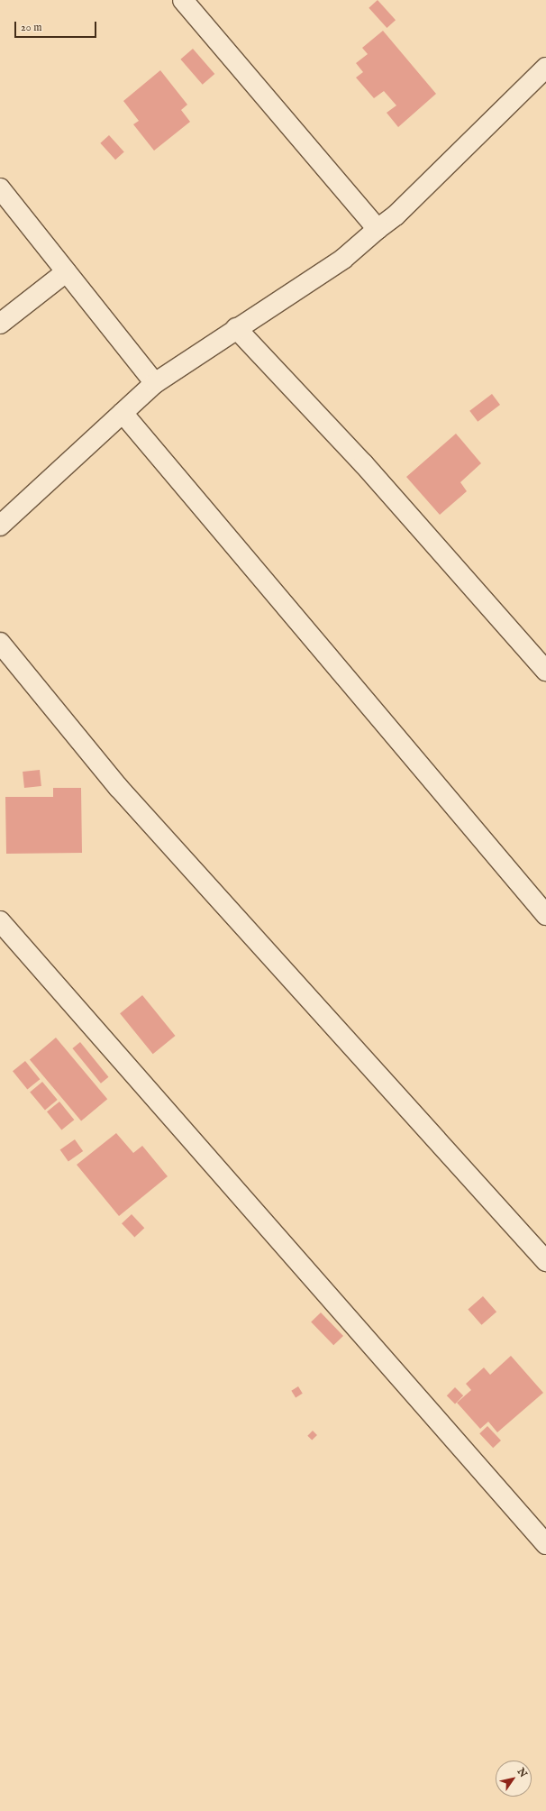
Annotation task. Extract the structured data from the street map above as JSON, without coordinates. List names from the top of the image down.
{
  "scale_bar": "20 m",
  "north": "top right"
}
